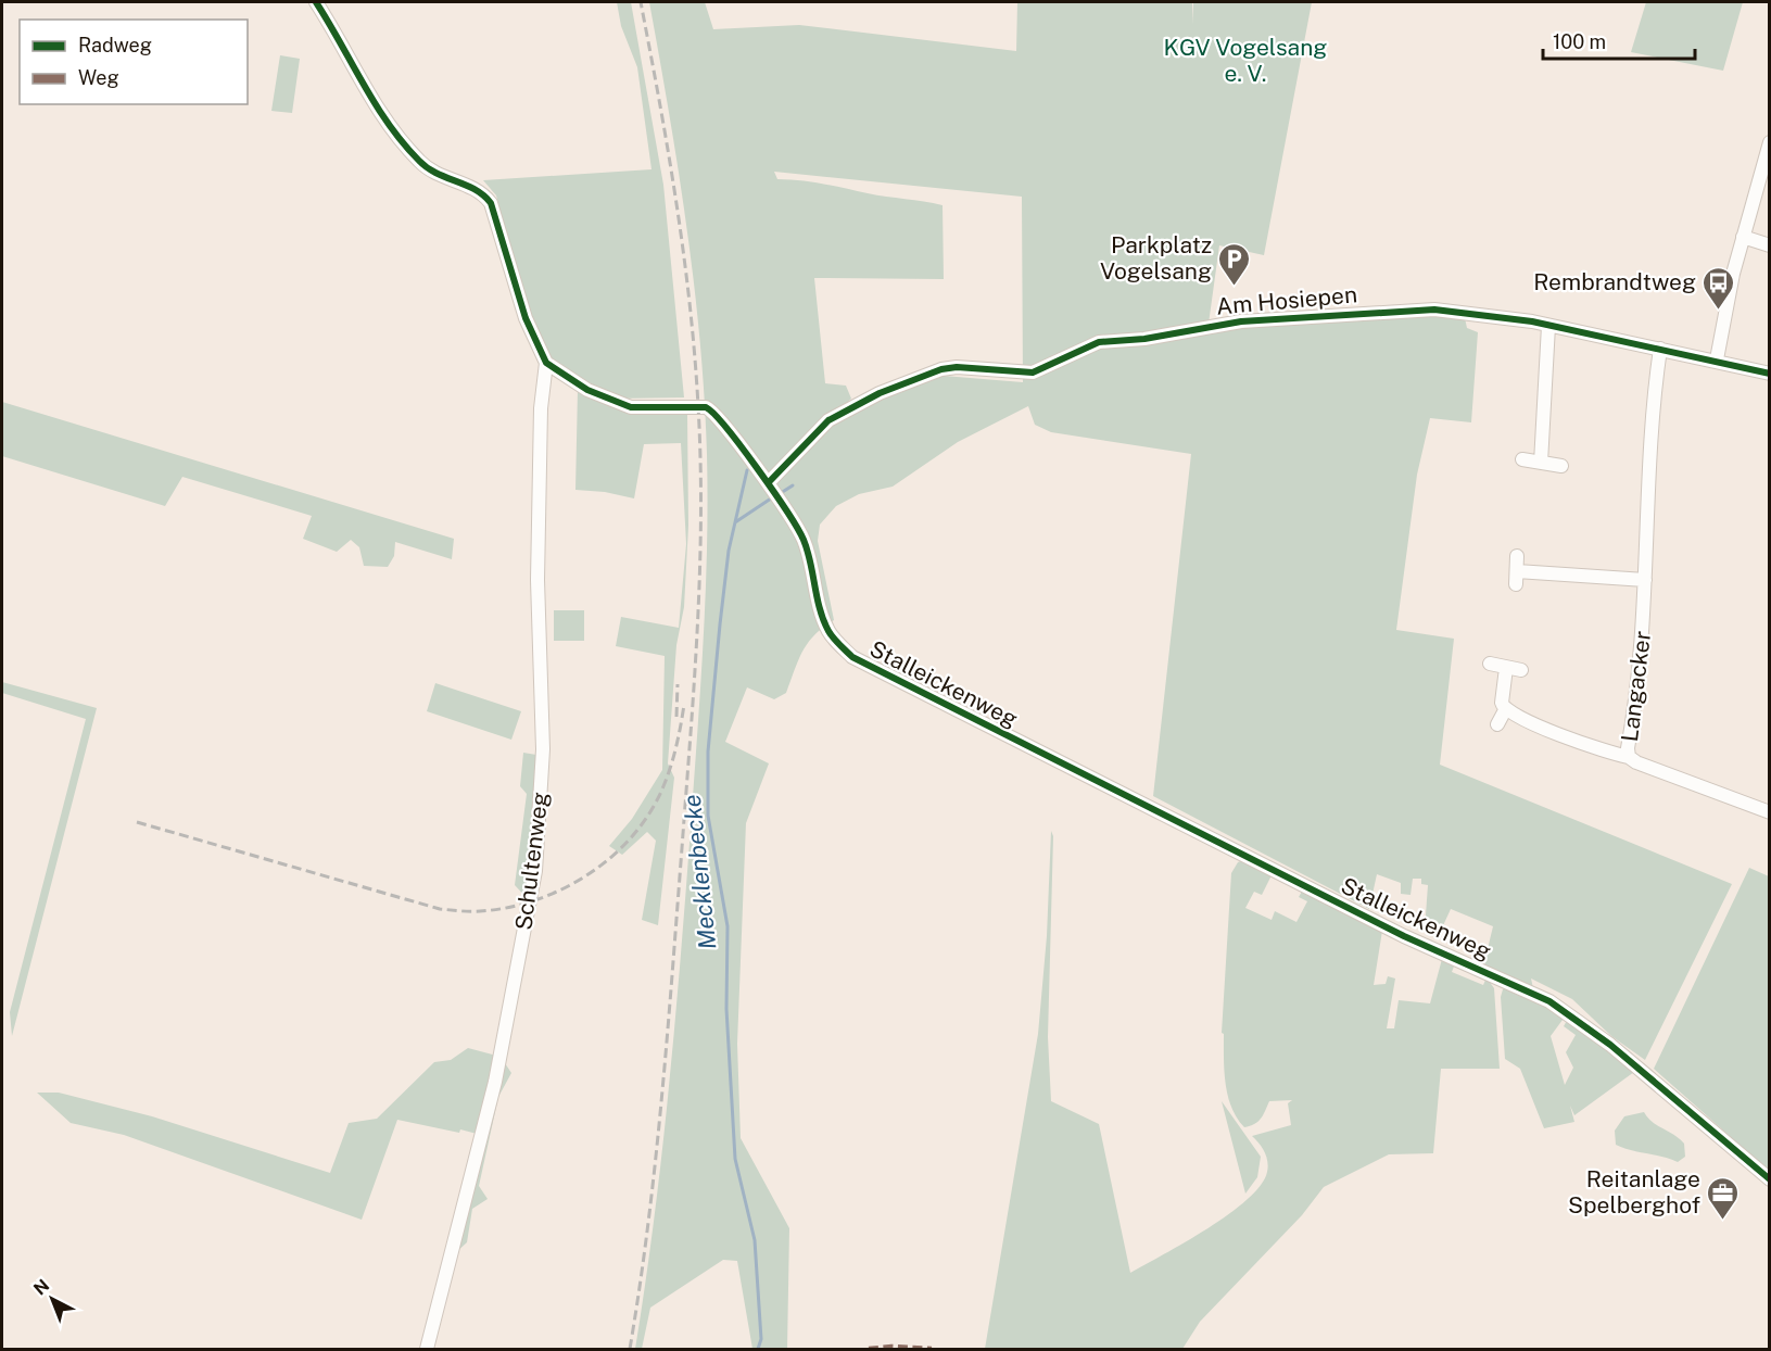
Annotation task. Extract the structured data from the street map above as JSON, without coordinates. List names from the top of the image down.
{
  "streets": {
    "street": [
      "Am Hosiepen",
      "Stalleickenweg",
      "Langacker",
      "Schultenweg"
    ]
  },
  "crossings": [
    ["Am Hosiepen", "Stalleickenweg"],
    ["Am Hosiepen", "Langacker"],
    ["Stalleickenweg", "Schultenweg"]
  ],
  "water": ["Mecklenbecke"],
  "parks": ["KGV Vogelsang e. V."],
  "places": {
    "parking": ["Parkplatz Vogelsang"],
    "bus stop": ["Rembrandtweg"],
    "office": ["Reitanlage Spelberghof"]
  },
  "legend": ["Radweg", "Weg"],
  "scale_bar": "100 m",
  "north": "top left"
}
